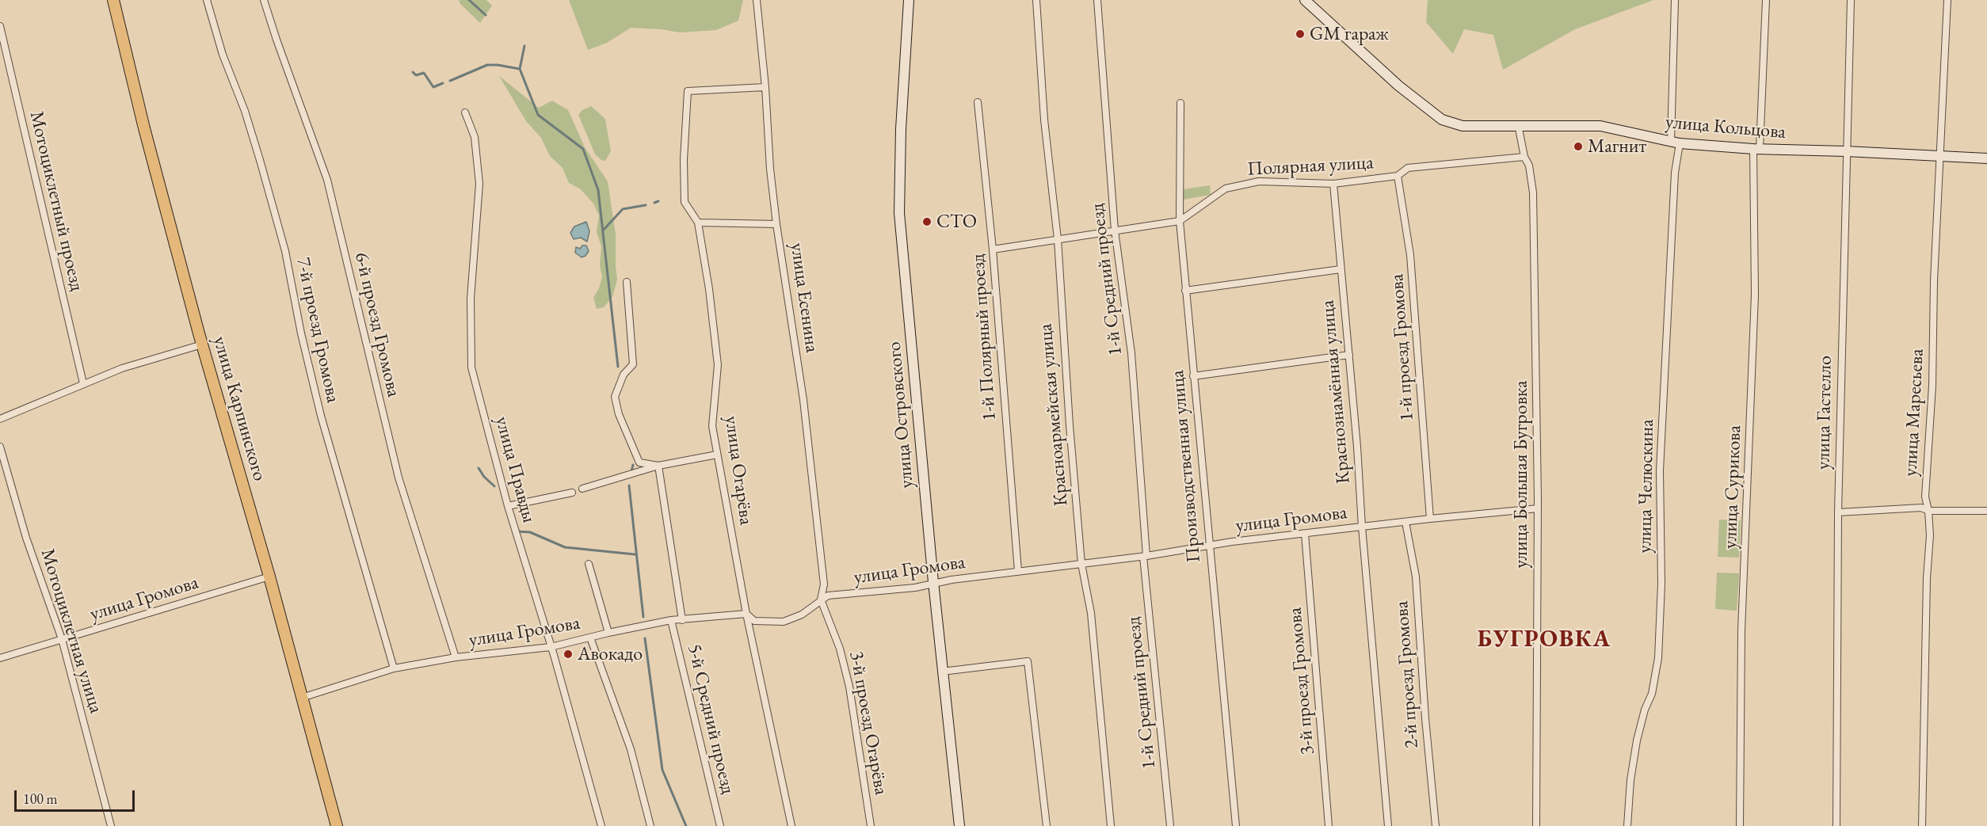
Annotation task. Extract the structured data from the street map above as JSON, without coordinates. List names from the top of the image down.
{
  "streets": {
    "main road": ["улица Карпинского"],
    "street": [
      "улица Кольцова",
      "Полярная улица",
      "Мотоциклетный проезд",
      "1-й Средний проезд",
      "улица Есенина",
      "6-й проезд Громова",
      "7-й проезд Громова",
      "1-й Полярный проезд",
      "1-й проезд Громова",
      "Краснознамённая улица",
      "улица Гастелло",
      "улица Маресьева",
      "улица Островского",
      "Красноармейская улица",
      "Производственная улица",
      "улица Правды",
      "улица Огарёва",
      "улица Большая Бугровка",
      "улица Челюскина",
      "улица Сурикова",
      "улица Громова",
      "Мотоциклетная улица",
      "2-й проезд Громова",
      "3-й проезд Громова",
      "5-й Средний проезд",
      "3-й проезд Огарёва"
    ]
  },
  "crossings": [
    ["улица Кольцова", "улица Гастелло"],
    ["улица Кольцова", "улица Маресьева"],
    ["улица Кольцова", "улица Большая Бугровка"],
    ["улица Кольцова", "улица Челюскина"],
    ["улица Кольцова", "улица Сурикова"],
    ["Полярная улица", "1-й Средний проезд"],
    ["Полярная улица", "1-й Полярный проезд"],
    ["Полярная улица", "1-й проезд Громова"],
    ["Полярная улица", "Краснознамённая улица"],
    ["Полярная улица", "Красноармейская улица"],
    ["Полярная улица", "Производственная улица"],
    ["Полярная улица", "улица Большая Бугровка"],
    ["1-й Средний проезд", "улица Громова"],
    ["улица Есенина", "улица Огарёва"],
    ["улица Есенина", "улица Громова"],
    ["улица Есенина", "3-й проезд Огарёва"],
    ["6-й проезд Громова", "улица Громова"],
    ["7-й проезд Громова", "улица Громова"],
    ["1-й Полярный проезд", "улица Громова"],
    ["1-й проезд Громова", "улица Громова"],
    ["Краснознамённая улица", "улица Громова"],
    ["улица Карпинского", "улица Громова"],
    ["улица Островского", "улица Громова"],
    ["Красноармейская улица", "улица Громова"],
    ["Производственная улица", "улица Громова"],
    ["улица Правды", "улица Громова"],
    ["улица Огарёва", "улица Громова"],
    ["улица Большая Бугровка", "улица Громова"],
    ["улица Громова", "Мотоциклетная улица"],
    ["улица Громова", "2-й проезд Громова"],
    ["улица Громова", "3-й проезд Громова"],
    ["улица Громова", "5-й Средний проезд"],
    ["улица Громова", "3-й проезд Огарёва"]
  ],
  "districts": ["БУГРОВКА"],
  "places": [
    "GM гараж",
    "Магнит",
    "СТО",
    "Авокадо"
  ],
  "scale_bar": "100 m"
}
